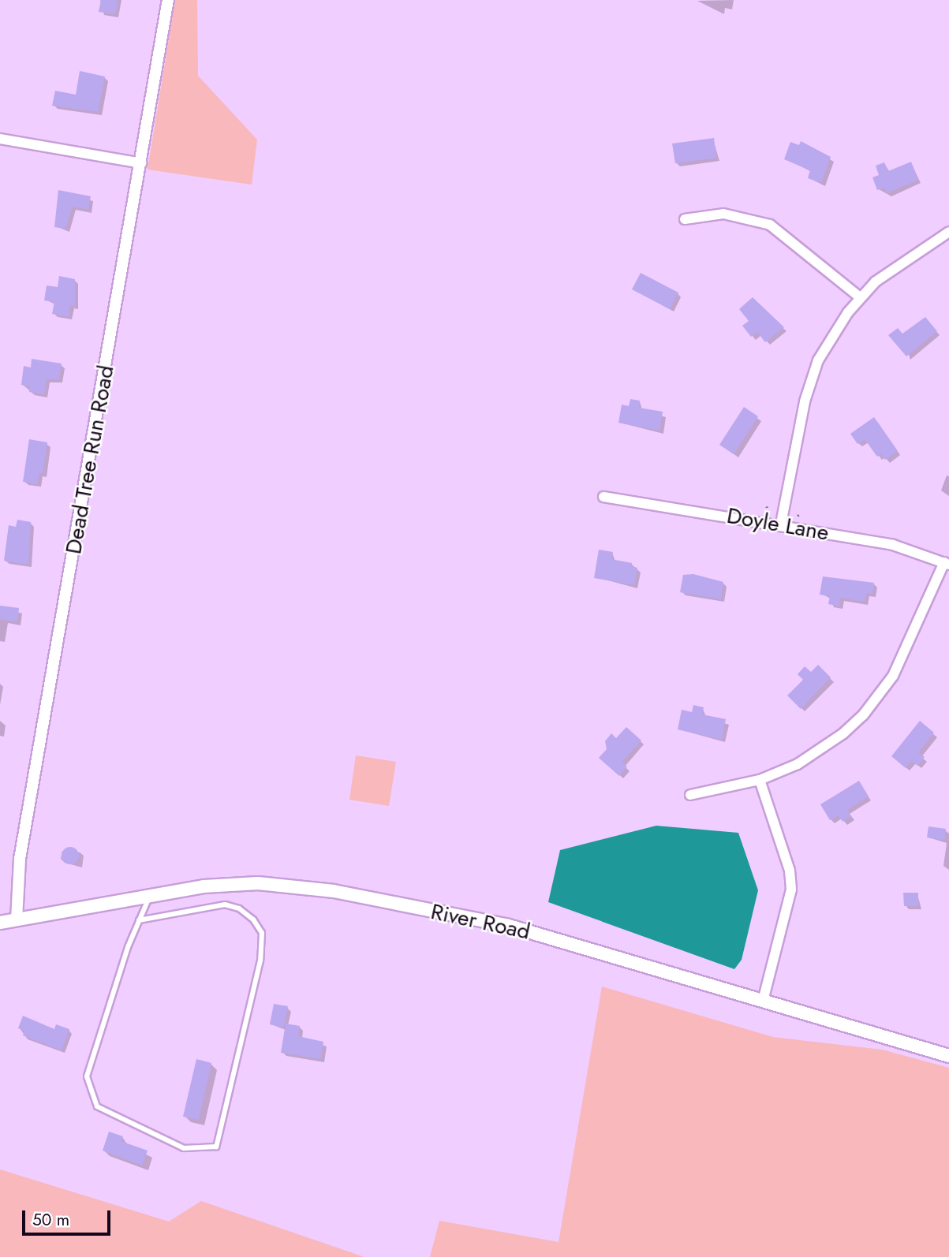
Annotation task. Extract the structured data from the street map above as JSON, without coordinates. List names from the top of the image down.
{
  "streets": {
    "main road": ["River Road"],
    "street": ["Dead Tree Run Road", "Doyle Lane"]
  },
  "crossings": [
    ["Dead Tree Run Road", "River Road"]
  ],
  "scale_bar": "50 m"
}
